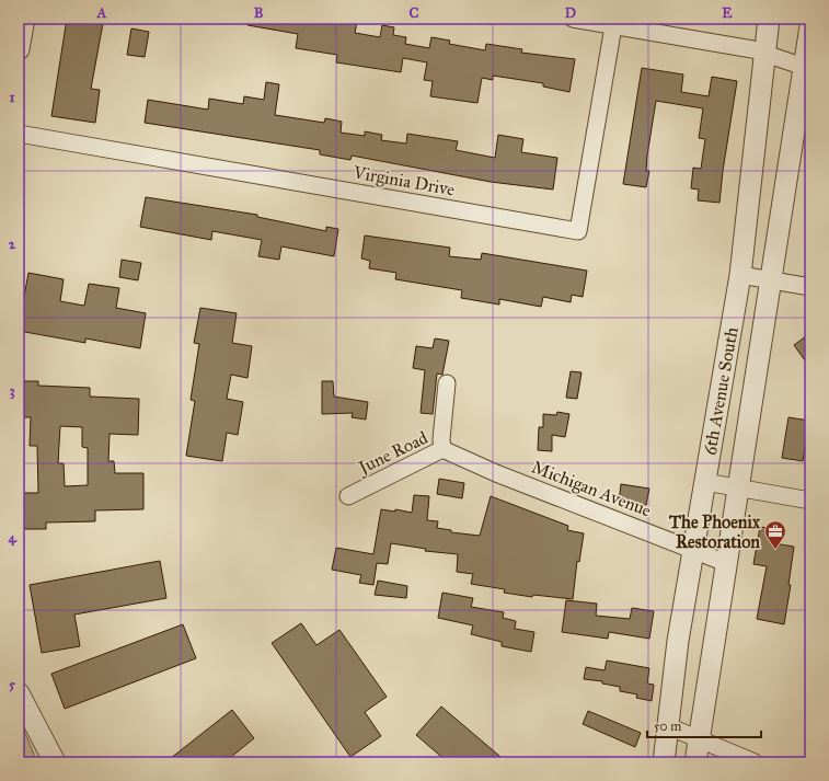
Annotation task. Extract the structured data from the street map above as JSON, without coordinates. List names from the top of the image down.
{
  "streets": {
    "street": [
      "Virginia Drive",
      "6th Avenue South",
      "June Road",
      "Michigan Avenue"
    ]
  },
  "crossings": [
    ["6th Avenue South", "Michigan Avenue"],
    ["June Road", "Michigan Avenue"]
  ],
  "places": {
    "office": ["The Phoenix Restoration"]
  },
  "scale_bar": "50 m",
  "grid": {
    "columns": [
      "A",
      "B",
      "C",
      "D",
      "E"
    ],
    "rows": [
      "1",
      "2",
      "3",
      "4",
      "5"
    ]
  }
}
